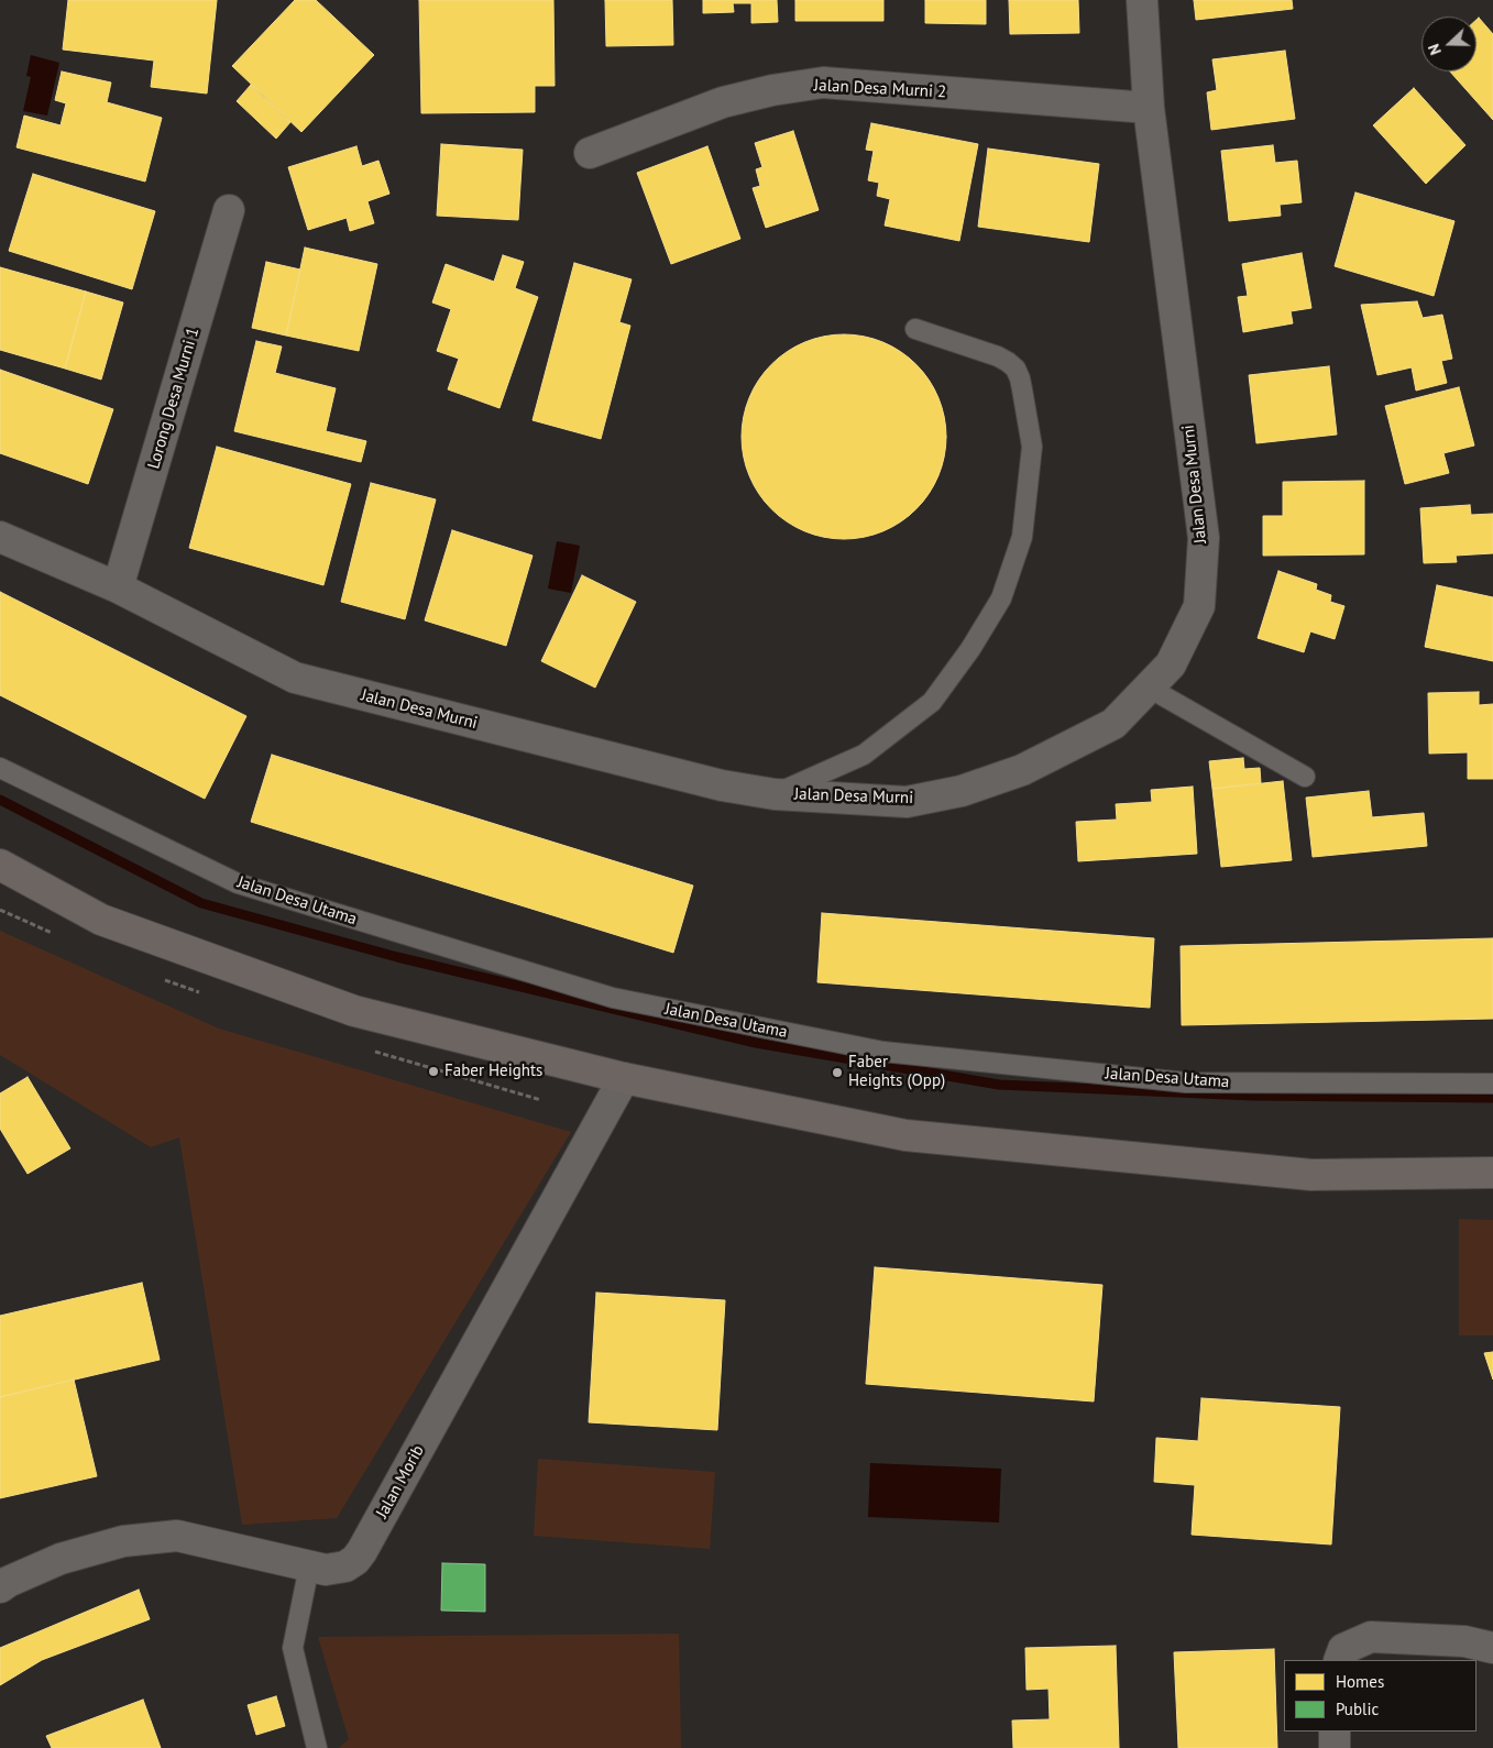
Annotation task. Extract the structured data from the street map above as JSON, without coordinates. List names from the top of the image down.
{
  "streets": {
    "street": [
      "Jalan Desa Murni 2",
      "Lorong Desa Murni 1",
      "Jalan Desa Murni",
      "Jalan Morib"
    ],
    "lane": ["Jalan Desa Utama"]
  },
  "crossings": [
    ["Jalan Desa Murni 2", "Jalan Desa Murni"],
    ["Lorong Desa Murni 1", "Jalan Desa Murni"]
  ],
  "places": ["Faber Heights", "Faber Heights (Opp)"],
  "legend": ["Homes", "Public"],
  "north": "left"
}
